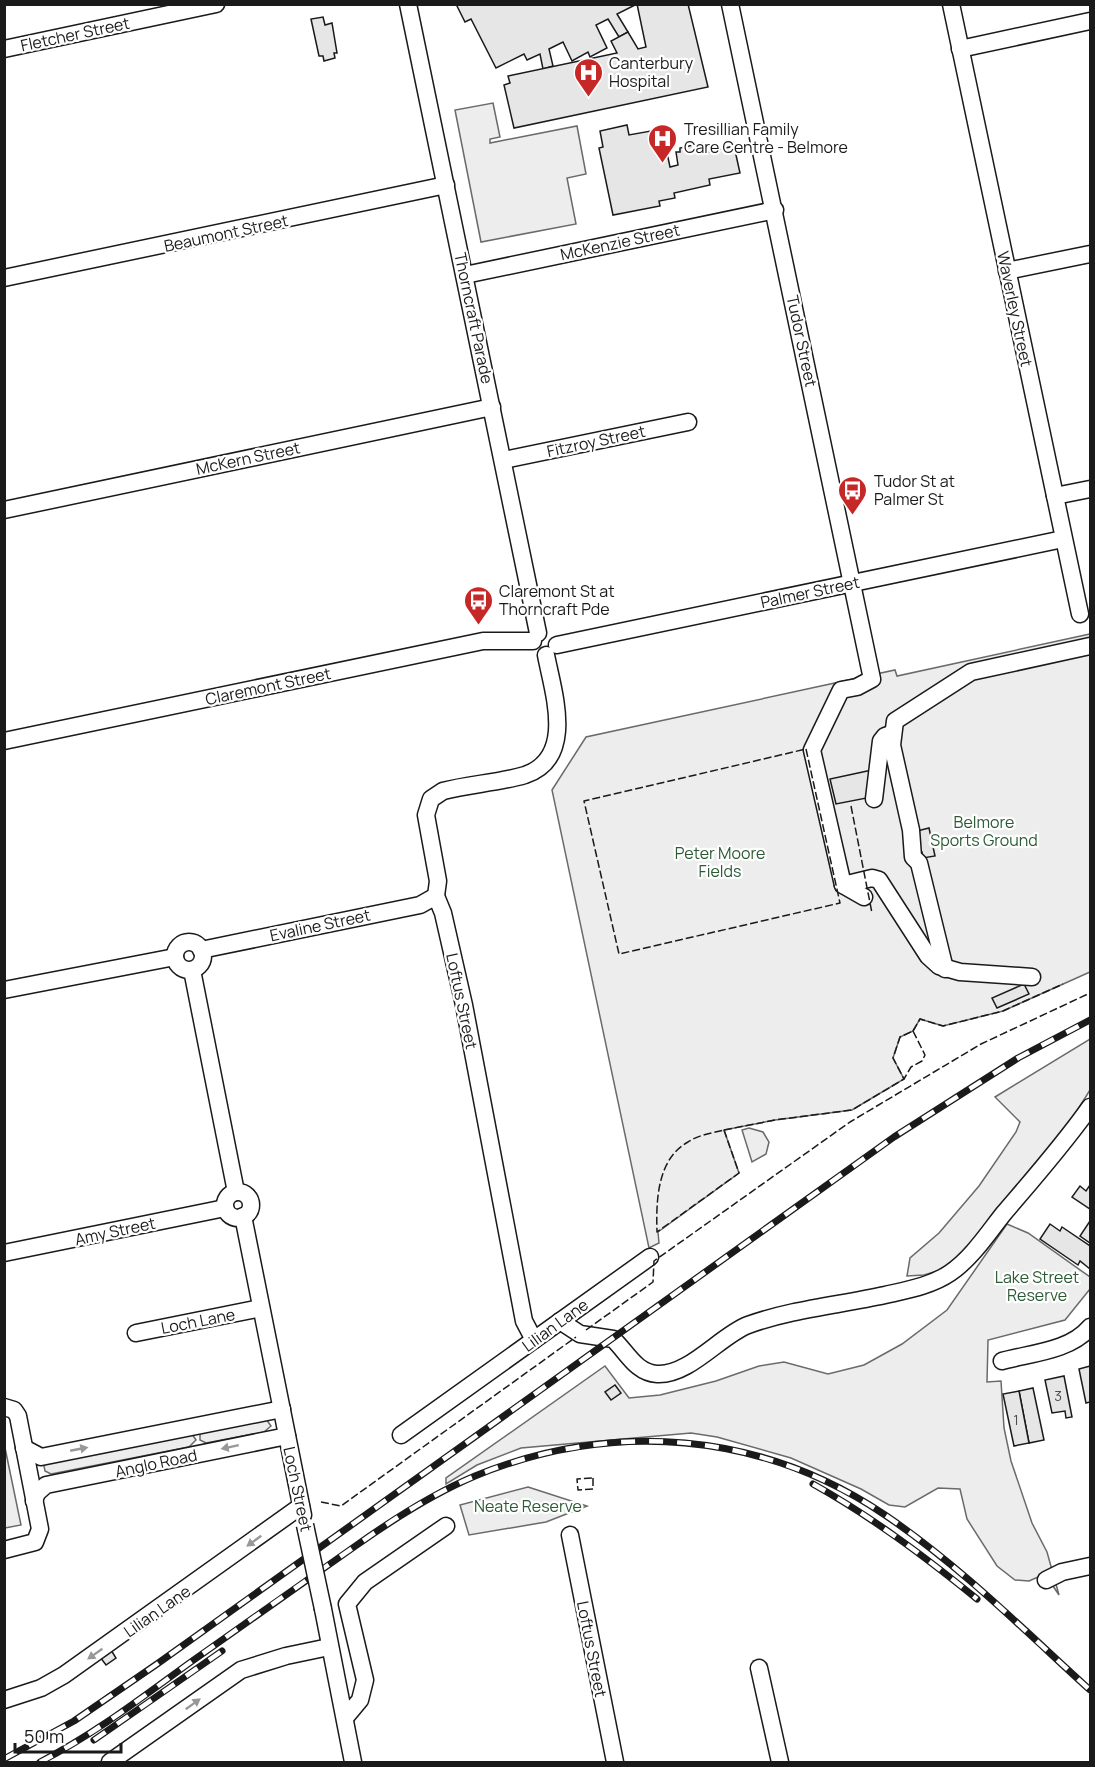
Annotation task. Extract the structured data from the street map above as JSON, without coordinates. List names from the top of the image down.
{
  "streets": {
    "street": [
      "Fletcher Street",
      "Beaumont Street",
      "McKenzie Street",
      "Waverley Street",
      "Thorncraft Parade",
      "Tudor Street",
      "Fitzroy Street",
      "McKern Street",
      "Palmer Street",
      "Claremont Street",
      "Evaline Street",
      "Loftus Street",
      "Amy Street",
      "Loch Lane",
      "Lilian Lane",
      "Anglo Road",
      "Loch Street"
    ]
  },
  "crossings": [
    ["Beaumont Street", "Thorncraft Parade"],
    ["McKenzie Street", "Thorncraft Parade"],
    ["McKenzie Street", "Tudor Street"],
    ["Waverley Street", "Palmer Street"],
    ["Thorncraft Parade", "Fitzroy Street"],
    ["Thorncraft Parade", "McKern Street"],
    ["Thorncraft Parade", "Claremont Street"],
    ["Tudor Street", "Palmer Street"],
    ["Palmer Street", "Loftus Street"],
    ["Evaline Street", "Loftus Street"],
    ["Loftus Street", "Lilian Lane"],
    ["Amy Street", "Loch Street"],
    ["Loch Lane", "Loch Street"],
    ["Lilian Lane", "Loch Street"],
    ["Anglo Road", "Loch Street"]
  ],
  "parks": [
    "Belmore Sports Ground",
    "Peter Moore Fields",
    "Lake Street Reserve",
    "Neate Reserve"
  ],
  "places": {
    "hospital": ["Canterbury Hospital", "Tresillian Family Care Centre - Belmore"],
    "bus stop": ["Tudor St at Palmer St", "Claremont St at Thorncraft Pde"]
  },
  "house_numbers": ["3", "1"],
  "scale_bar": "50 m"
}
